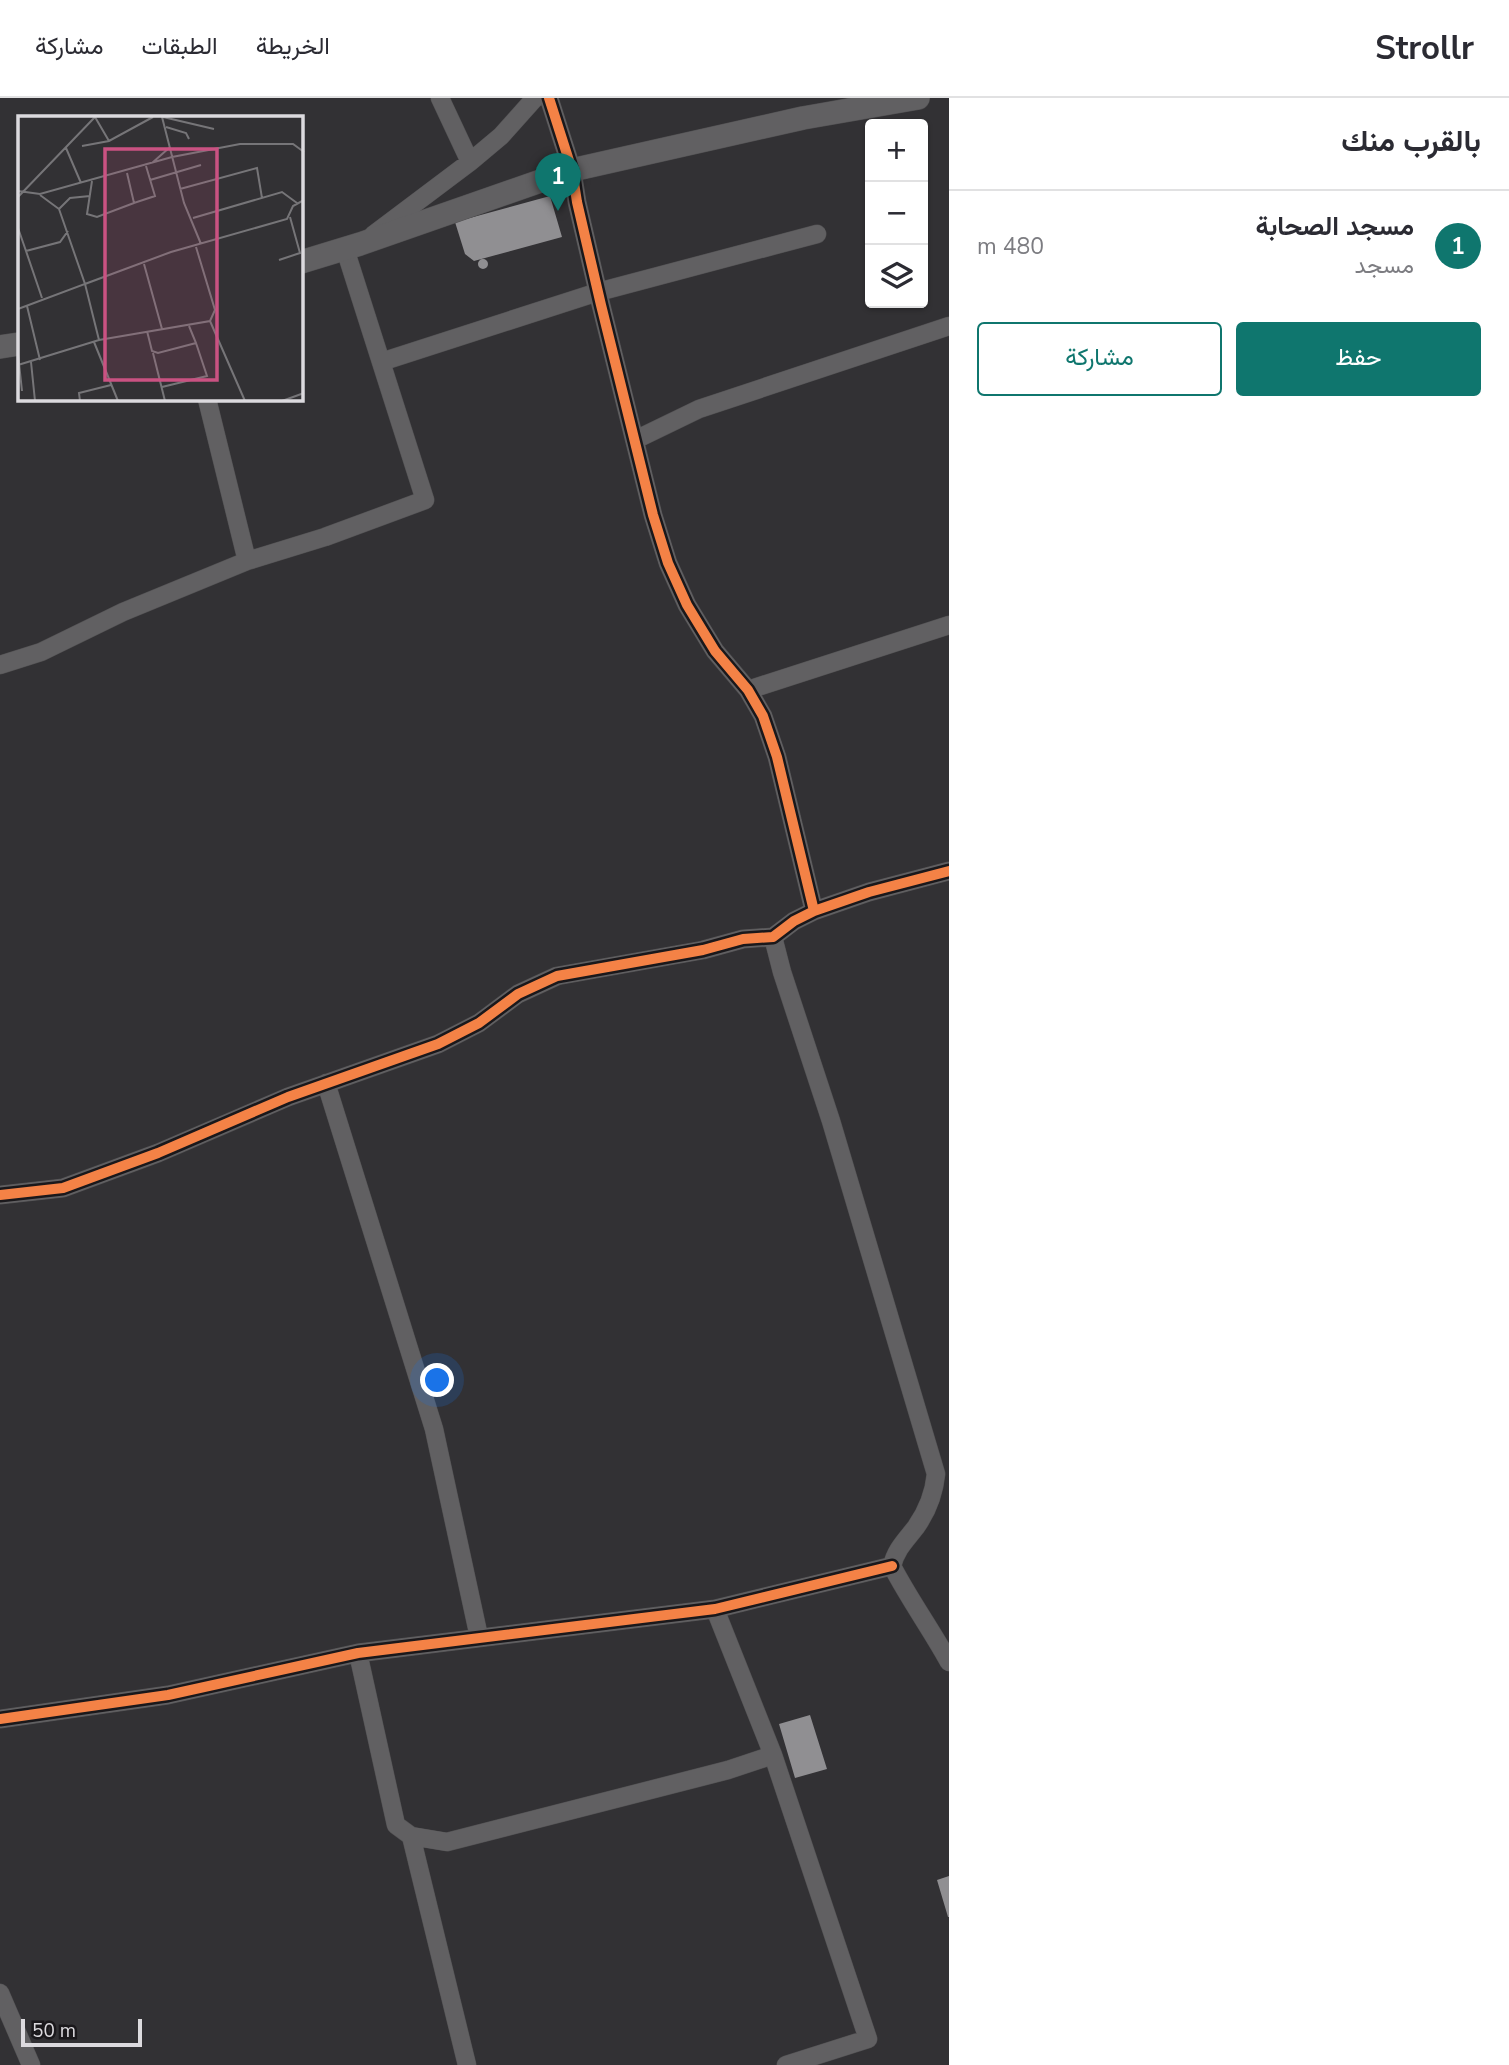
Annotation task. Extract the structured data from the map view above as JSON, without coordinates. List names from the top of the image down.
{
  "scale_bar": "50 m",
  "page": {
    "header": "Strollr",
    "nav": ["الخريطة", "الطبقات", "مشاركة"],
    "heading": "بالقرب منك",
    "map_buttons": ["+", "−"],
    "pins": "1",
    "list": [
      {
        "mark": "1",
        "name": "مسجد الصحابة",
        "note": "مسجد",
        "value": "480 m"
      }
    ],
    "buttons": ["حفظ", "مشاركة"],
    "scale": "50 m"
  }
}
